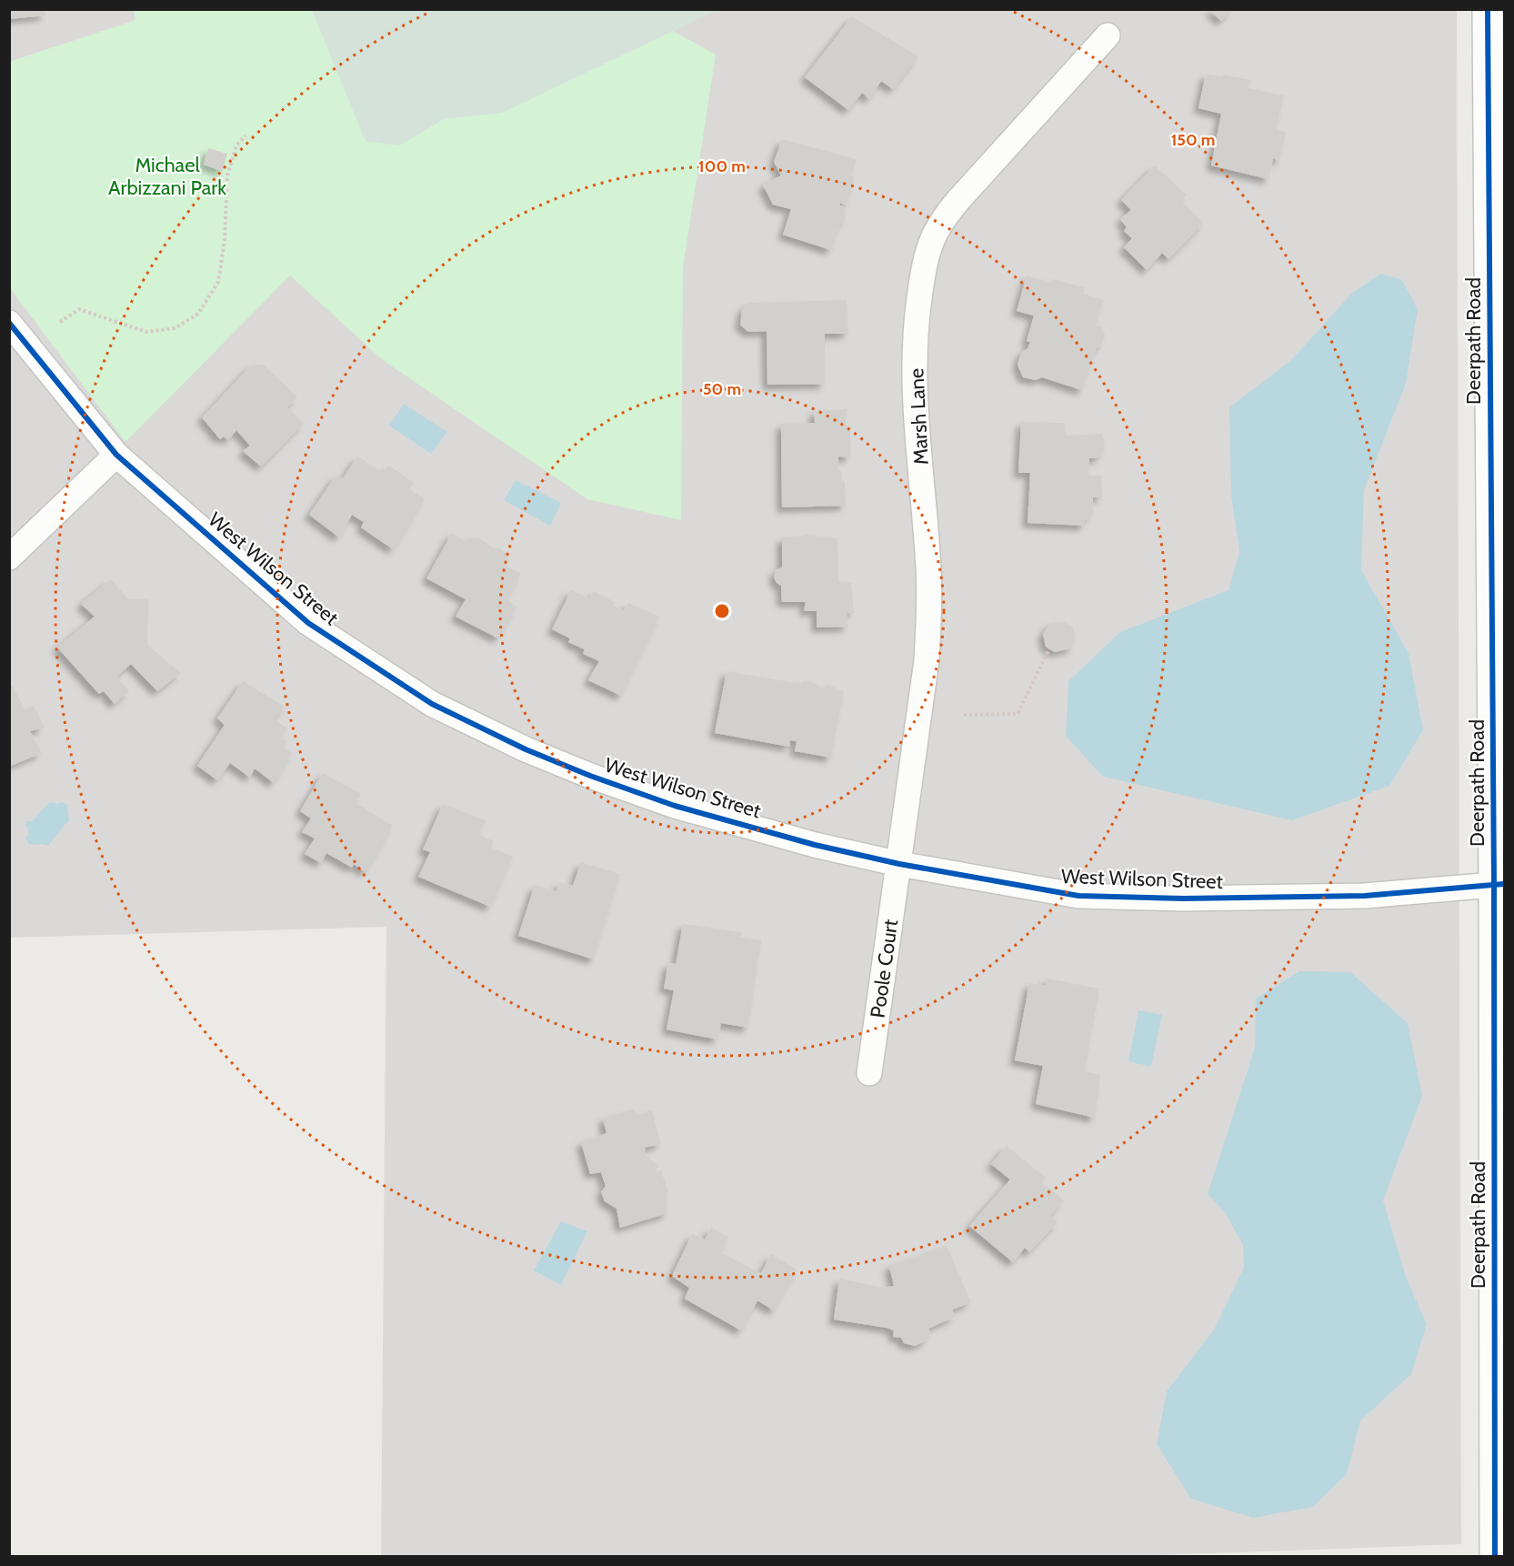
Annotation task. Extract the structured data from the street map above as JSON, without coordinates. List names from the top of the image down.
{
  "streets": {
    "street": [
      "Deerpath Road",
      "Marsh Lane",
      "West Wilson Street",
      "Poole Court"
    ]
  },
  "crossings": [
    ["Deerpath Road", "West Wilson Street"],
    ["Marsh Lane", "West Wilson Street"],
    ["Marsh Lane", "Poole Court"],
    ["West Wilson Street", "Poole Court"]
  ],
  "parks": ["Michael Arbizzani Park"],
  "rings": ["150 m", "100 m", "50 m"]
}
